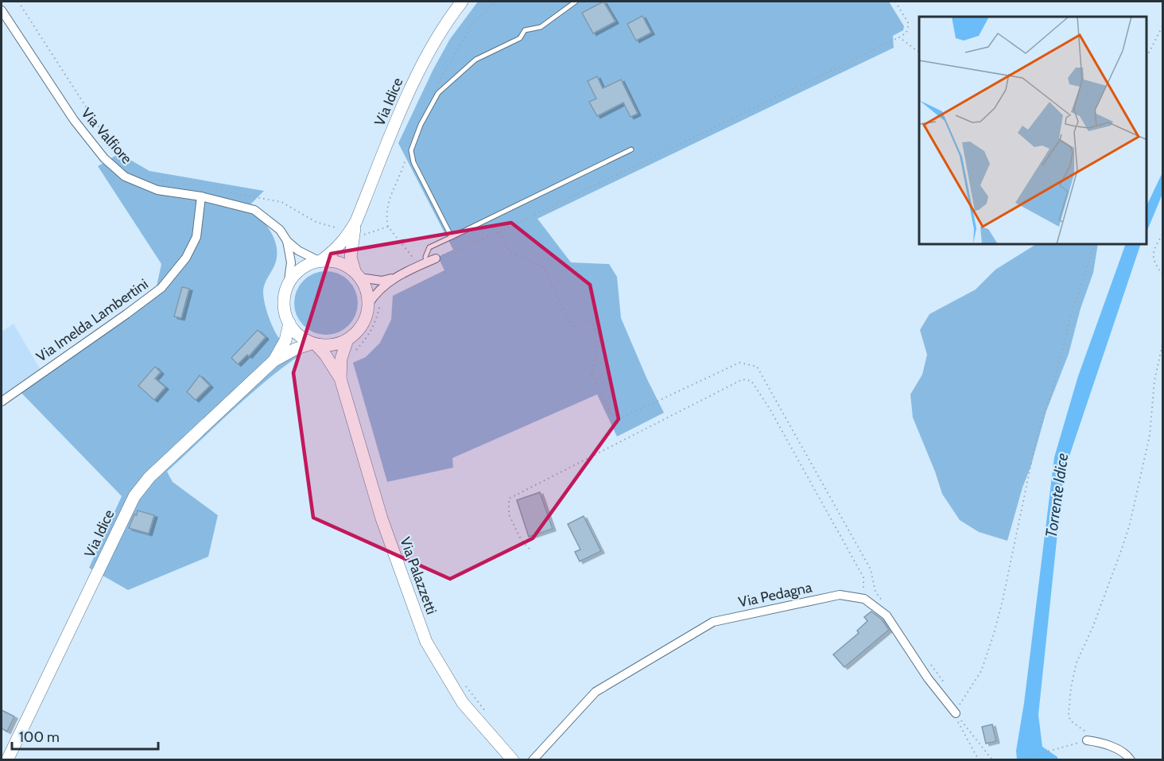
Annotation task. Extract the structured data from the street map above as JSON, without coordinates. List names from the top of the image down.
{
  "streets": {
    "main road": ["Via Idice", "Via Palazzetti"],
    "street": ["Via Valfiore", "Via Imelda Lambertini", "Via Pedagna"]
  },
  "crossings": [
    ["Via Idice", "Via Valfiore"],
    ["Via Idice", "Via Palazzetti"],
    ["Via Valfiore", "Via Imelda Lambertini"],
    ["Via Valfiore", "Via Palazzetti"]
  ],
  "water": ["Torrente Idice"],
  "scale_bar": "100 m"
}
